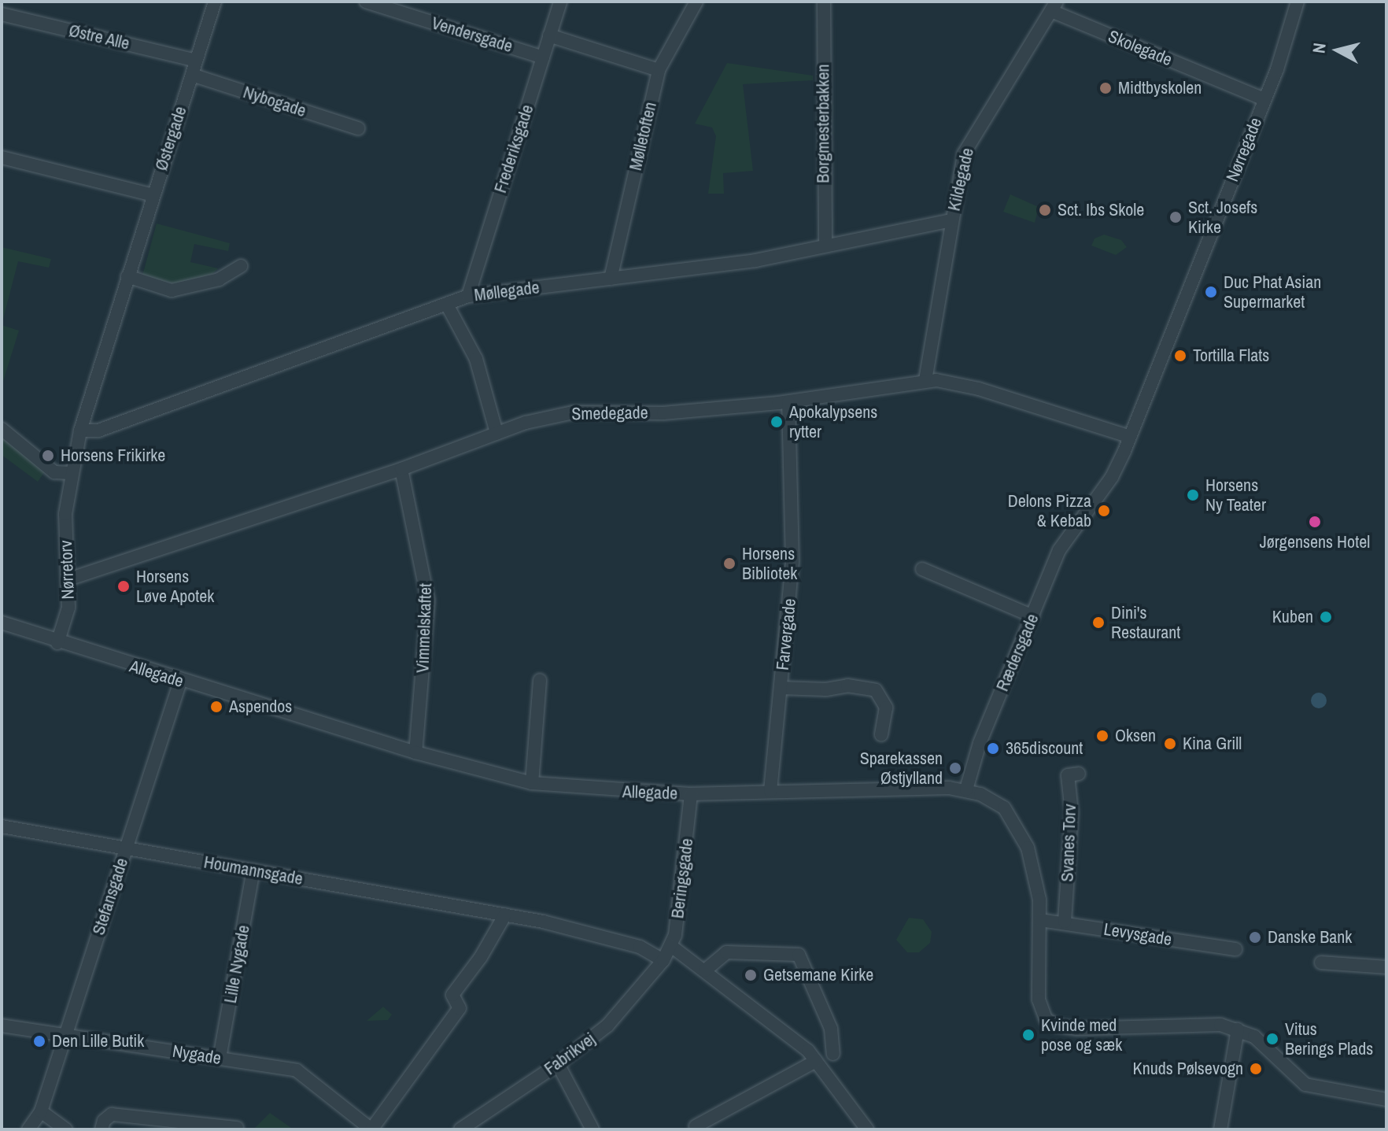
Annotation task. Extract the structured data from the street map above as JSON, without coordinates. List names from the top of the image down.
{
  "streets": {
    "street": [
      "Vendersgade",
      "Østre Alle",
      "Skolegade",
      "Nybogade",
      "Borgmesterbakken",
      "Mølletoften",
      "Østergade",
      "Frederiksgade",
      "Nørregade",
      "Kildegade",
      "Møllegade",
      "Smedegade",
      "Nørretorv",
      "Vimmelskaftet",
      "Farvergade",
      "Rædersgade",
      "Allegade",
      "Svanes Torv",
      "Houmannsgade",
      "Beringsgade",
      "Stefansgade",
      "Levysgade",
      "Lille Nygade",
      "Fabrikvej",
      "Nygade"
    ]
  },
  "crossings": [
    ["Vendersgade", "Frederiksgade"],
    ["Østre Alle", "Østergade"],
    ["Skolegade", "Nørregade"],
    ["Skolegade", "Kildegade"],
    ["Nybogade", "Østergade"],
    ["Borgmesterbakken", "Møllegade"],
    ["Mølletoften", "Møllegade"],
    ["Østergade", "Møllegade"],
    ["Østergade", "Nørretorv"],
    ["Frederiksgade", "Møllegade"],
    ["Nørregade", "Smedegade"],
    ["Nørregade", "Rædersgade"],
    ["Kildegade", "Møllegade"],
    ["Kildegade", "Smedegade"],
    ["Møllegade", "Nørretorv"],
    ["Smedegade", "Nørretorv"],
    ["Smedegade", "Vimmelskaftet"],
    ["Smedegade", "Farvergade"],
    ["Nørretorv", "Allegade"],
    ["Vimmelskaftet", "Allegade"],
    ["Farvergade", "Allegade"],
    ["Rædersgade", "Allegade"],
    ["Allegade", "Beringsgade"],
    ["Allegade", "Stefansgade"],
    ["Allegade", "Levysgade"],
    ["Svanes Torv", "Levysgade"],
    ["Houmannsgade", "Beringsgade"],
    ["Houmannsgade", "Stefansgade"],
    ["Houmannsgade", "Lille Nygade"],
    ["Houmannsgade", "Fabrikvej"],
    ["Beringsgade", "Fabrikvej"],
    ["Stefansgade", "Nygade"],
    ["Lille Nygade", "Nygade"]
  ],
  "places": [
    "Midtbyskolen",
    "Sct. Ibs Skole",
    "Sct. Josefs Kirke",
    "Duc Phat Asian Supermarket",
    "Tortilla Flats",
    "Apokalypsens rytter",
    "Horsens Frikirke",
    "Horsens Ny Teater",
    "Delons Pizza & Kebab",
    "Jørgensens Hotel",
    "Horsens Bibliotek",
    "Horsens Løve Apotek",
    "Kuben",
    "Dini's Restaurant",
    "Aspendos",
    "Oksen",
    "Kina Grill",
    "365discount",
    "Sparekassen Østjylland",
    "Danske Bank",
    "Getsemane Kirke",
    "Kvinde med pose og sæk",
    "Vitus Berings Plads",
    "Den Lille Butik",
    "Knuds Pølsevogn"
  ],
  "north": "left"
}
